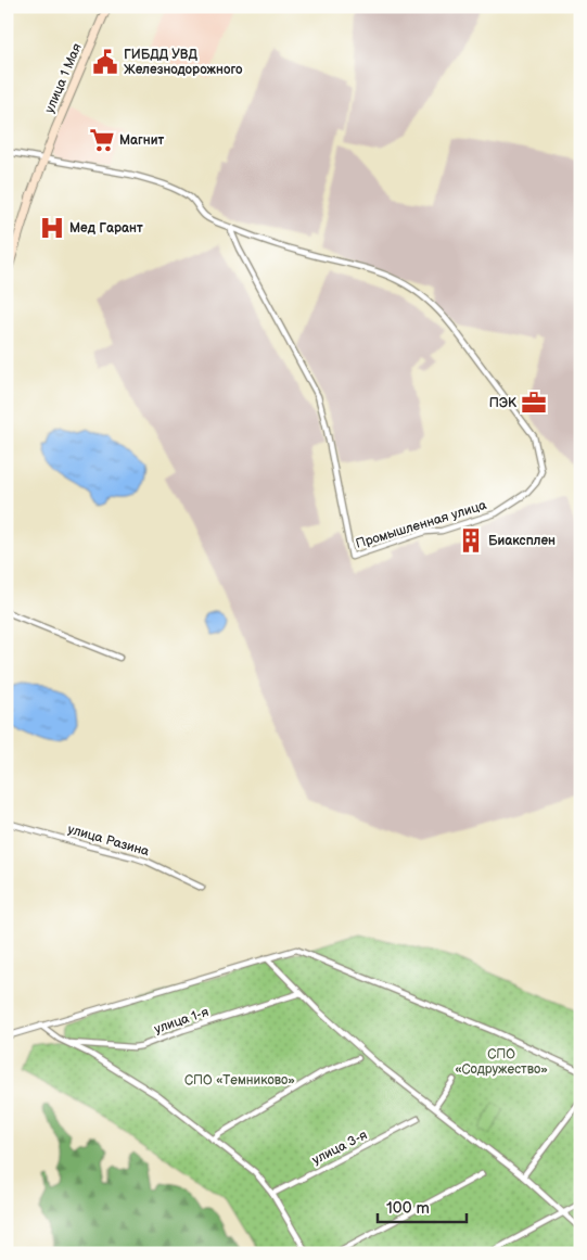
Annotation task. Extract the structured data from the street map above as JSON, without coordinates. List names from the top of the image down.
{
  "streets": {
    "street": [
      "улица 1 Мая",
      "Промышленная улица",
      "улица Разина",
      "улица 1-я",
      "улица 3-я"
    ]
  },
  "crossings": [
    ["улица 1 Мая", "Промышленная улица"]
  ],
  "parks": ["СПО «Содружество»", "СПО «Темниково»"],
  "places": {
    "public building": ["ГИБДД УВД Железнодорожного"],
    "supermarket": ["Магнит"],
    "hospital": ["Мед Гарант"],
    "office": ["ПЭК"],
    "building": ["Биаксплен"]
  },
  "scale_bar": "100 m"
}
